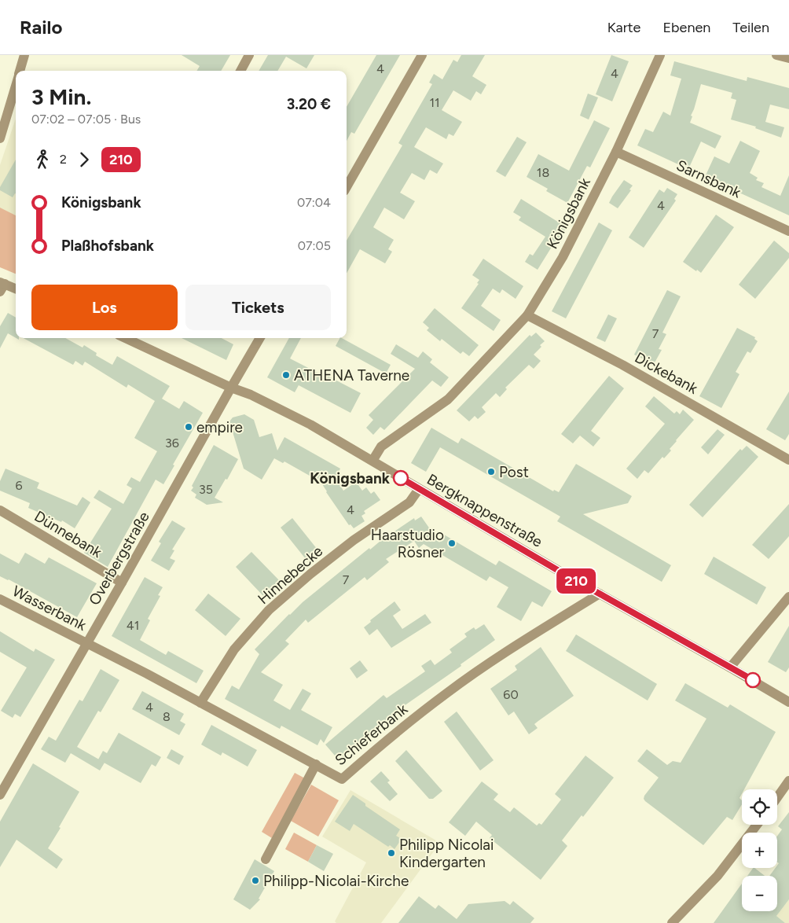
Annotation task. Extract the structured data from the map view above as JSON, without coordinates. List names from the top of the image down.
{
  "streets": {
    "street": [
      "Sarnsbank",
      "Königsbank",
      "Dickebank",
      "Bergknappenstraße",
      "Dünnebank",
      "Overbergstraße",
      "Hinnebecke",
      "Wasserbank",
      "Schieferbank"
    ]
  },
  "crossings": [
    ["Sarnsbank", "Königsbank"],
    ["Königsbank", "Dickebank"],
    ["Königsbank", "Bergknappenstraße"],
    ["Bergknappenstraße", "Overbergstraße"],
    ["Bergknappenstraße", "Hinnebecke"],
    ["Bergknappenstraße", "Schieferbank"],
    ["Dünnebank", "Overbergstraße"],
    ["Overbergstraße", "Wasserbank"],
    ["Overbergstraße", "Schieferbank"],
    ["Hinnebecke", "Schieferbank"],
    ["Wasserbank", "Schieferbank"]
  ],
  "places": [
    "ATHENA Taverne",
    "empire",
    "Post",
    "Königsbank",
    "Haarstudio Rösner",
    "Philipp Nicolai Kindergarten",
    "Philipp-Nicolai-Kirche"
  ],
  "lines": ["bus line 210"],
  "house_numbers": [
    "4",
    "4",
    "11",
    "18",
    "4",
    "7",
    "36",
    "6",
    "35",
    "4",
    "7",
    "41",
    "60",
    "4",
    "8"
  ],
  "page": {
    "header": "Railo",
    "nav": ["Karte", "Ebenen", "Teilen"],
    "on_map": "210",
    "heading": ["3 Min.", "07:02 – 07:05 · Bus", "3.20 €"],
    "legs": ["2", "210"],
    "list": [
      {
        "name": "Königsbank",
        "value": "07:04"
      },
      {
        "name": "Plaßhofsbank",
        "value": "07:05"
      }
    ],
    "buttons": ["Los", "Tickets"],
    "map_buttons": ["+", "−"]
  }
}
